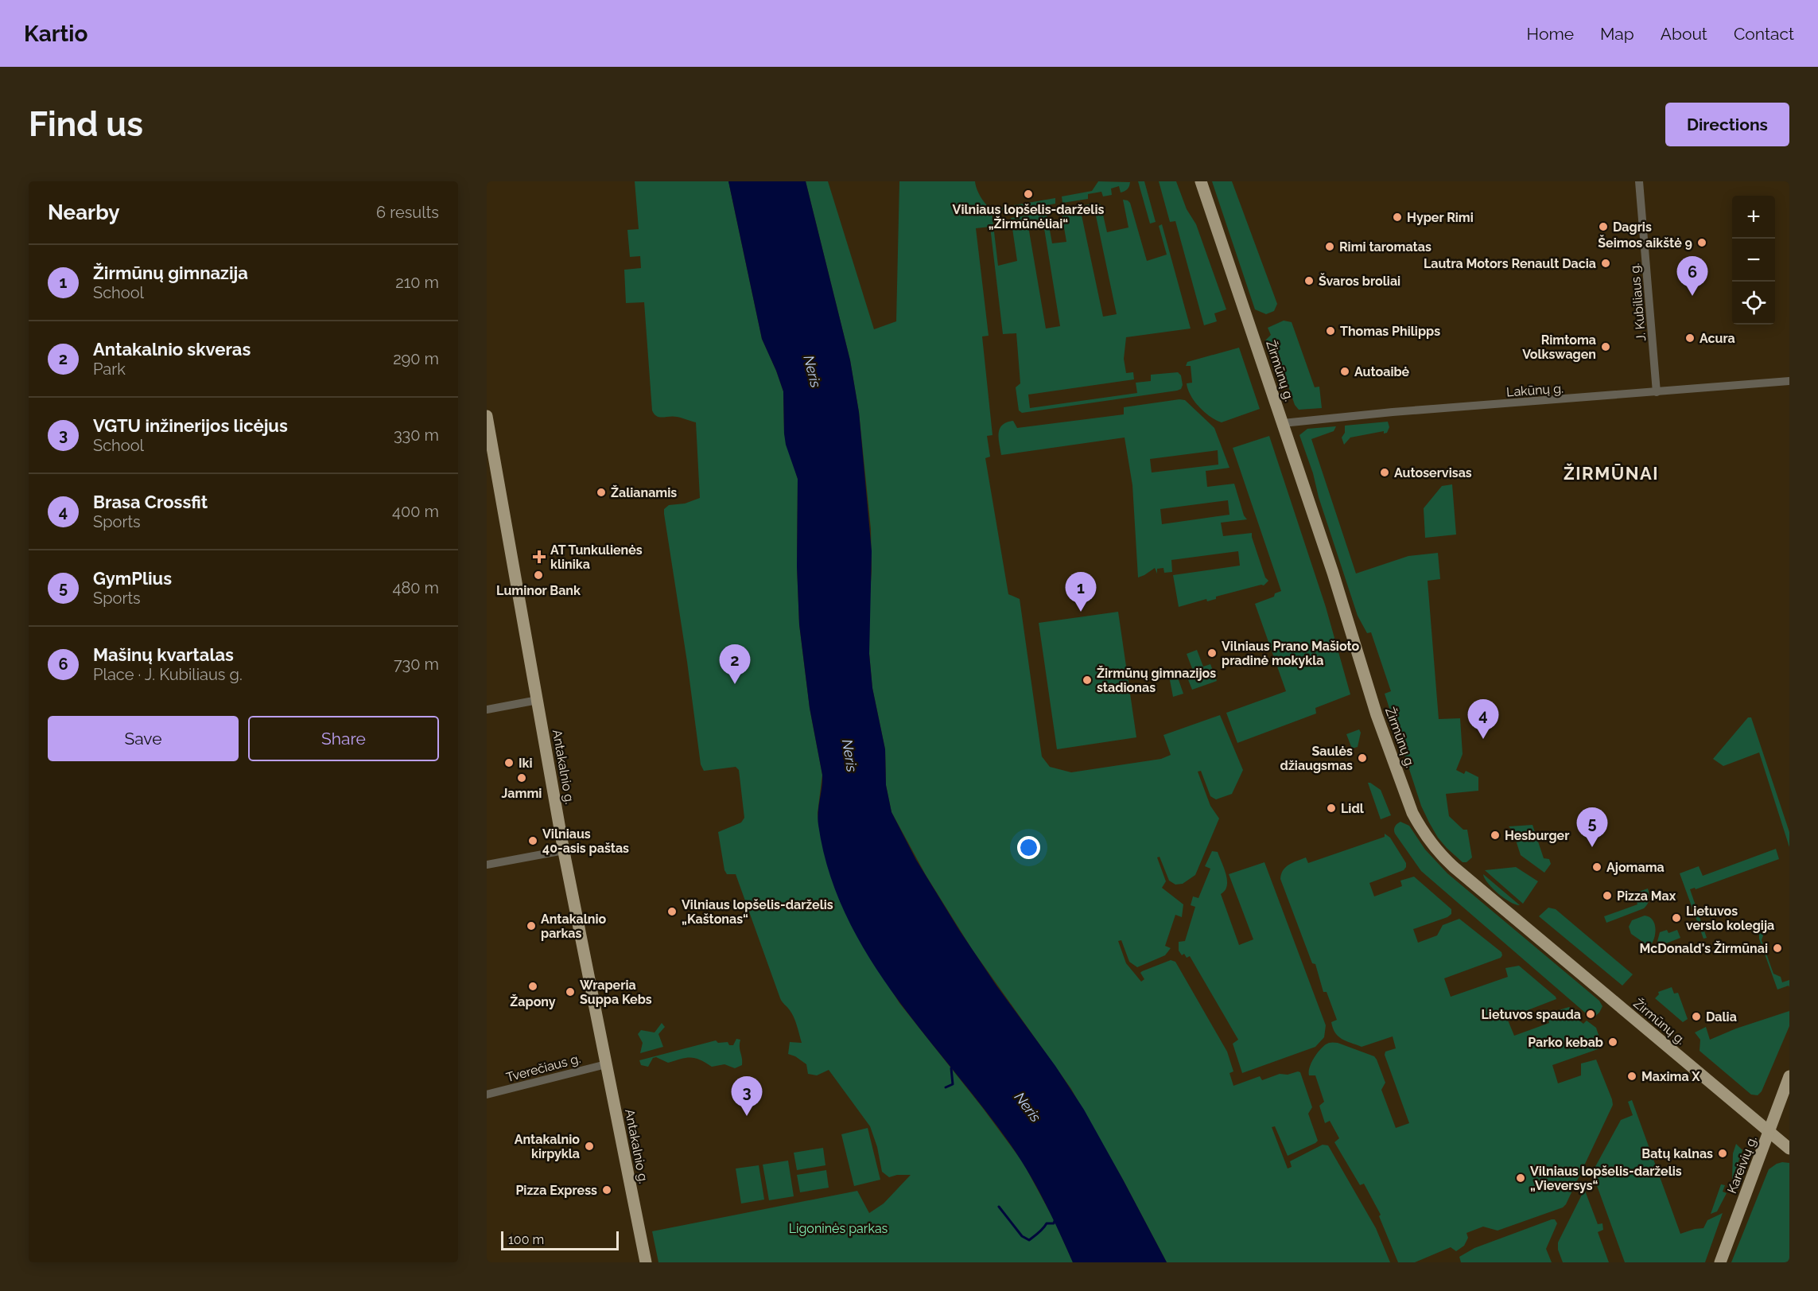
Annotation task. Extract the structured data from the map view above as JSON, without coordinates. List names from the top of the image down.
{
  "streets": {
    "main road": ["Žirmūnų g.", "Antakalnio g.", "Kareivių g."],
    "street": ["J. Kubiliaus g.", "Lakūnų g.", "Tverečiaus g."]
  },
  "crossings": [
    ["J. Kubiliaus g.", "Lakūnų g."],
    ["Žirmūnų g.", "Lakūnų g."],
    ["Žirmūnų g.", "Kareivių g."],
    ["Antakalnio g.", "Tverečiaus g."]
  ],
  "districts": ["ŽIRMŪNAI"],
  "water": ["Neris"],
  "parks": ["Ligoninės parkas"],
  "places": {
    "other": [
      "Vilniaus lopšelis-darželis „Žirmūnėliai“",
      "Hyper Rimi",
      "Dagris",
      "Šeimos aikštė 9",
      "Rimi taromatas",
      "Lautra Motors Renault Dacia",
      "Švaros broliai",
      "Thomas Philipps",
      "Acura",
      "Rimtoma Volkswagen",
      "Autoaibė",
      "Autoservisas",
      "Žalianamis",
      "Luminor Bank",
      "Vilniaus Prano Mašioto pradinė mokykla",
      "Žirmūnų gimnazijos stadionas",
      "Saulės džiaugsmas",
      "Iki",
      "Jammi",
      "Lidl",
      "Hesburger",
      "Vilniaus 40-asis paštas",
      "Ajomama",
      "Pizza Max",
      "Vilniaus lopšelis-darželis „Kaštonas“",
      "Lietuvos verslo kolegija",
      "Antakalnio parkas",
      "McDonald's Žirmūnai",
      "Žapony",
      "Wraperia Suppa Kebs",
      "Lietuvos spauda",
      "Dalia",
      "Parko kebab",
      "Maxima X",
      "Antakalnio kirpykla",
      "Batų kalnas",
      "Vilniaus lopšelis-darželis „Vieversys“",
      "Pizza Express"
    ],
    "health": ["AT Tunkulienės klinika"]
  },
  "scale_bar": "100 m",
  "page": {
    "header": "Kartio",
    "nav": [
      "Home",
      "Map",
      "About",
      "Contact"
    ],
    "buttons": [
      "Directions",
      ["Save", "Share"]
    ],
    "title": "Find us",
    "heading": ["Nearby", "6 results"],
    "map_buttons": ["+", "−"],
    "list": [
      {
        "mark": "1",
        "name": "Žirmūnų gimnazija",
        "note": "School",
        "value": "210 m"
      },
      {
        "mark": "2",
        "name": "Antakalnio skveras",
        "note": "Park",
        "value": "290 m"
      },
      {
        "mark": "3",
        "name": "VGTU inžinerijos licėjus",
        "note": "School",
        "value": "330 m"
      },
      {
        "mark": "4",
        "name": "Brasa Crossfit",
        "note": "Sports",
        "value": "400 m"
      },
      {
        "mark": "5",
        "name": "GymPlius",
        "note": "Sports",
        "value": "480 m"
      },
      {
        "mark": "6",
        "name": "Mašinų kvartalas",
        "note": "Place · J. Kubiliaus g.",
        "value": "730 m"
      }
    ],
    "pins": [
      "6",
      "1",
      "2",
      "4",
      "5",
      "3"
    ],
    "scale": "100 m"
  }
}
